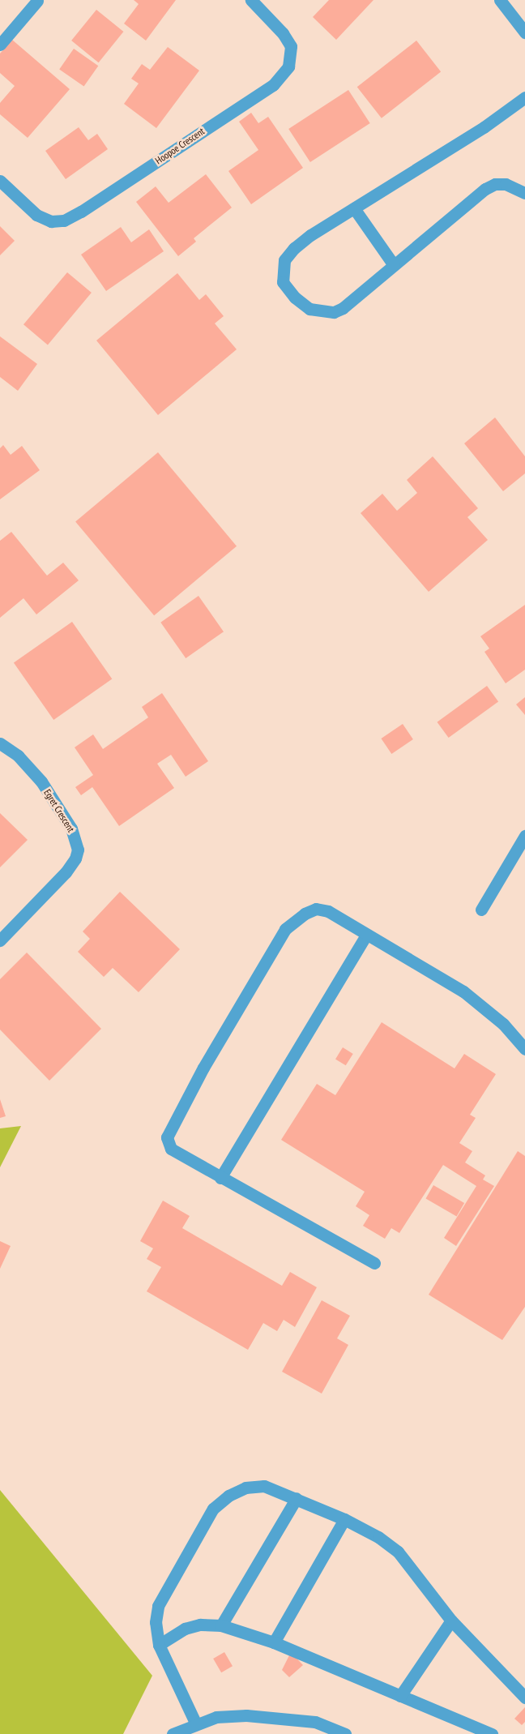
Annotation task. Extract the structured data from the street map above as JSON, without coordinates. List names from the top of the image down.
{
  "streets": {
    "street": ["Hoopoe Crescent", "Egret Crescent"]
  }
}
